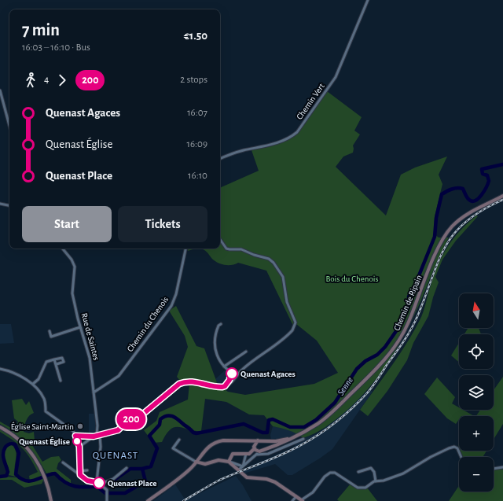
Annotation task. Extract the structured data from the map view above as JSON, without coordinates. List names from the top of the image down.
{
  "streets": {
    "street": [
      "Chemin Vert",
      "Chemin de Ripain",
      "Chemin du Chenois",
      "Rue de Saintes"
    ]
  },
  "crossings": [
    ["Chemin du Chenois", "Rue de Saintes"]
  ],
  "districts": ["QUENAST"],
  "water": ["Senne"],
  "parks": ["Bois du Chenois"],
  "places": [
    "Quenast Agaces",
    "Église Saint-Martin",
    "Quenast Église",
    "Quenast Place"
  ],
  "lines": ["bus line 200"],
  "north": "top",
  "page": {
    "on_map": "200",
    "heading": ["7 min", "16:03 – 16:10 · Bus", "€1.50"],
    "legs": ["4", "200", "2 stops"],
    "list": [
      {
        "name": "Quenast Agaces",
        "value": "16:07"
      },
      {
        "name": "Quenast Église",
        "value": "16:09"
      },
      {
        "name": "Quenast Place",
        "value": "16:10"
      }
    ],
    "buttons": ["Start", "Tickets"],
    "map_buttons": ["+", "−"]
  }
}
